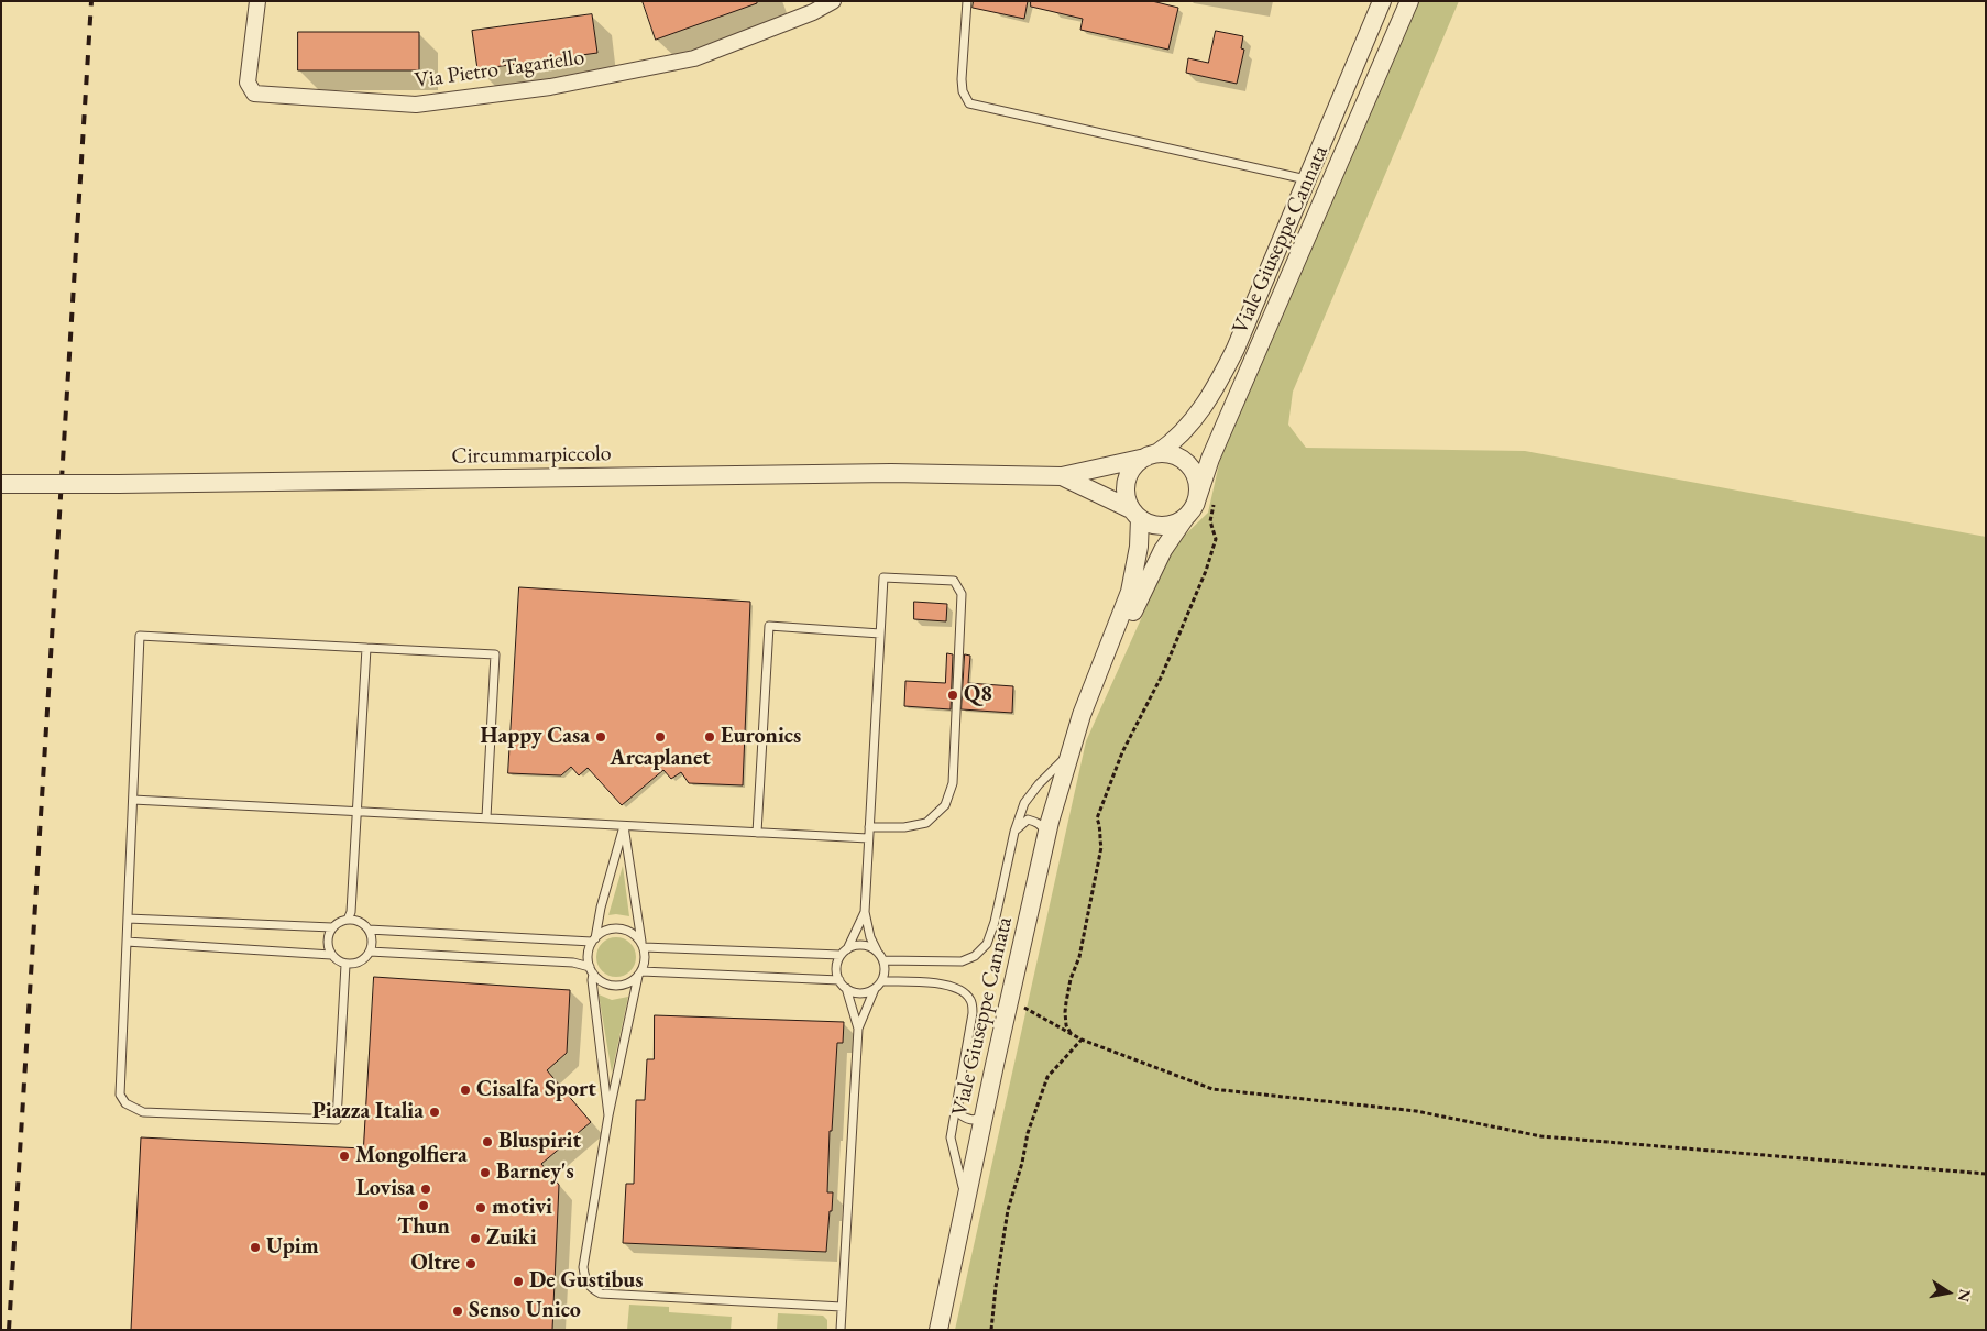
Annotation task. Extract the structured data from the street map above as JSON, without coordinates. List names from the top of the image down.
{
  "streets": {
    "street": ["Via Pietro Tagariello", "Viale Giuseppe Cannata", "Circummarpiccolo"]
  },
  "crossings": [
    ["Viale Giuseppe Cannata", "Circummarpiccolo"]
  ],
  "places": [
    "Q8",
    "Happy Casa",
    "Arcaplanet",
    "Euronics",
    "Cisalfa Sport",
    "Piazza Italia",
    "Bluspirit",
    "Mongolfiera",
    "Barney's",
    "Lovisa",
    "Thun",
    "motivi",
    "Zuiki",
    "Upim",
    "Oltre",
    "De Gustibus",
    "Senso Unico"
  ],
  "north": "right"
}
